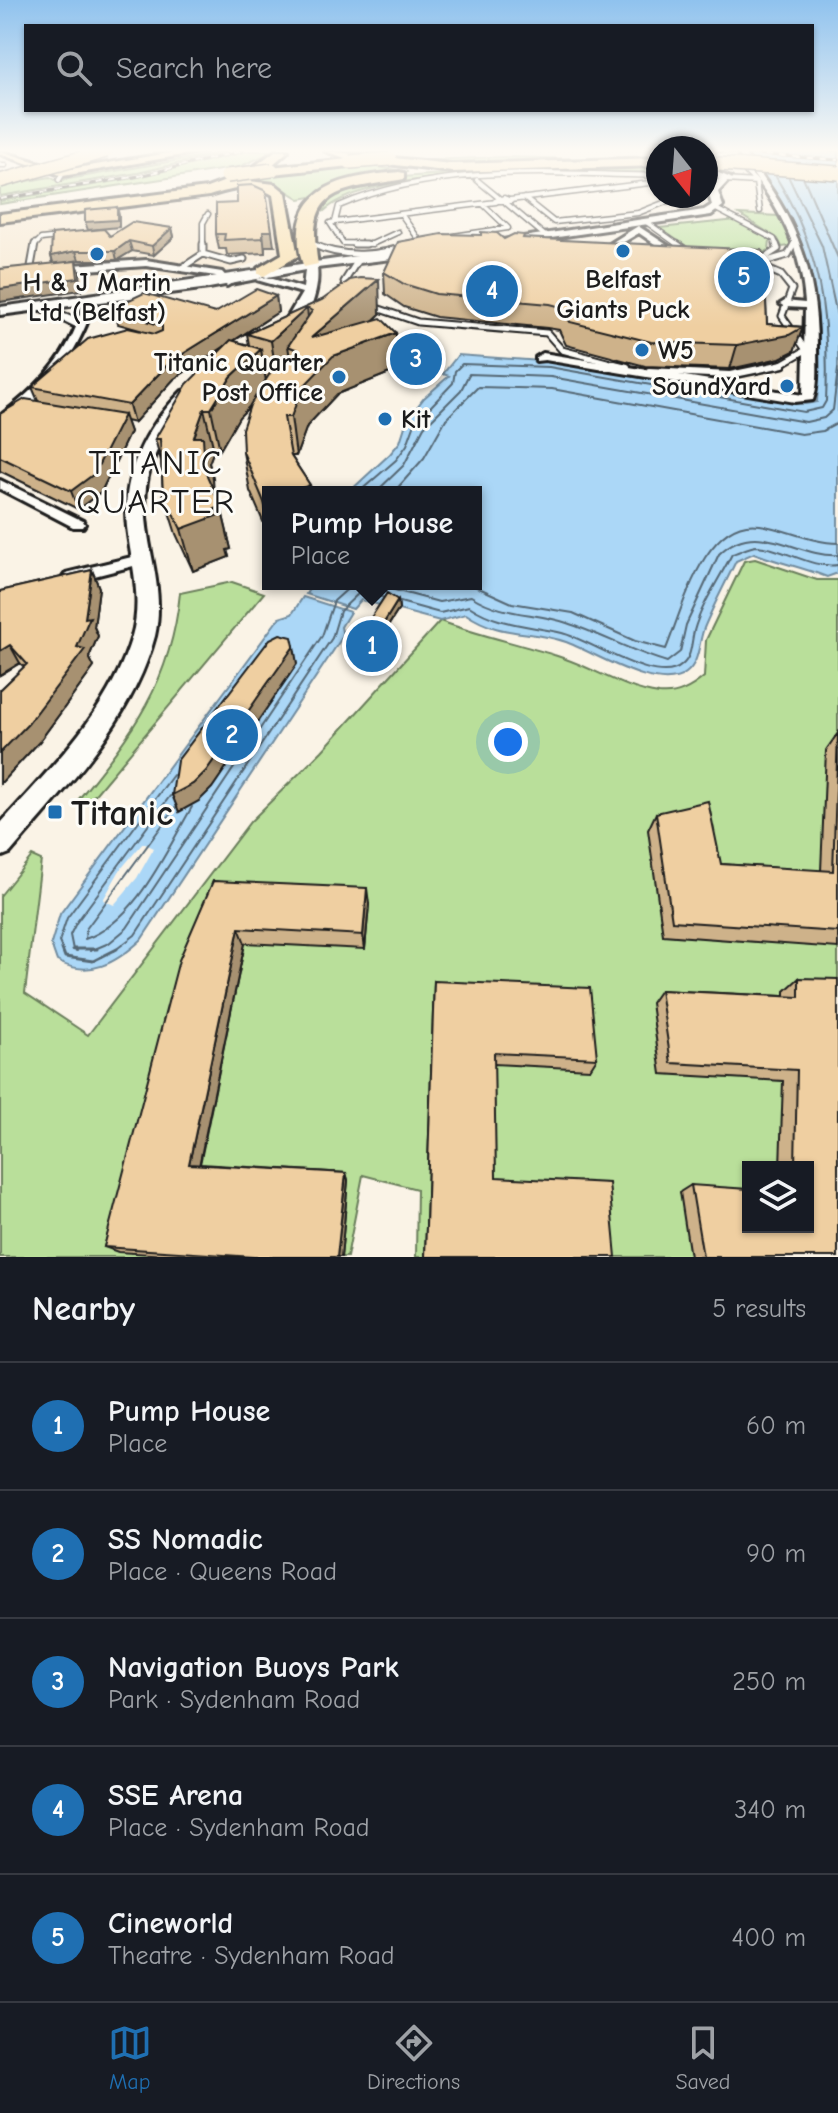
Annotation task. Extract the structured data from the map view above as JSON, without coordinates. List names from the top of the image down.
{
  "districts": ["TITANIC QUARTER"],
  "places": {
    "other": [
      "Belfast Giants Puck",
      "H & J Martin Ltd (Belfast)",
      "W5",
      "Titanic Quarter Post Office",
      "SoundYard",
      "Kit"
    ],
    "transit": ["Titanic"]
  },
  "north": "bottom",
  "page": {
    "search": "Search here",
    "pins": [
      "5",
      "4",
      "3",
      "1",
      "2"
    ],
    "popup": ["Pump House", "Place"],
    "heading": ["Nearby", "5 results"],
    "list": [
      {
        "mark": "1",
        "name": "Pump House",
        "note": "Place",
        "value": "60 m"
      },
      {
        "mark": "2",
        "name": "SS Nomadic",
        "note": "Place · Queens Road",
        "value": "90 m"
      },
      {
        "mark": "3",
        "name": "Navigation Buoys Park",
        "note": "Park · Sydenham Road",
        "value": "250 m"
      },
      {
        "mark": "4",
        "name": "SSE Arena",
        "note": "Place · Sydenham Road",
        "value": "340 m"
      },
      {
        "mark": "5",
        "name": "Cineworld",
        "note": "Theatre · Sydenham Road",
        "value": "400 m"
      }
    ],
    "nav": ["Map", "Directions", "Saved"]
  }
}
